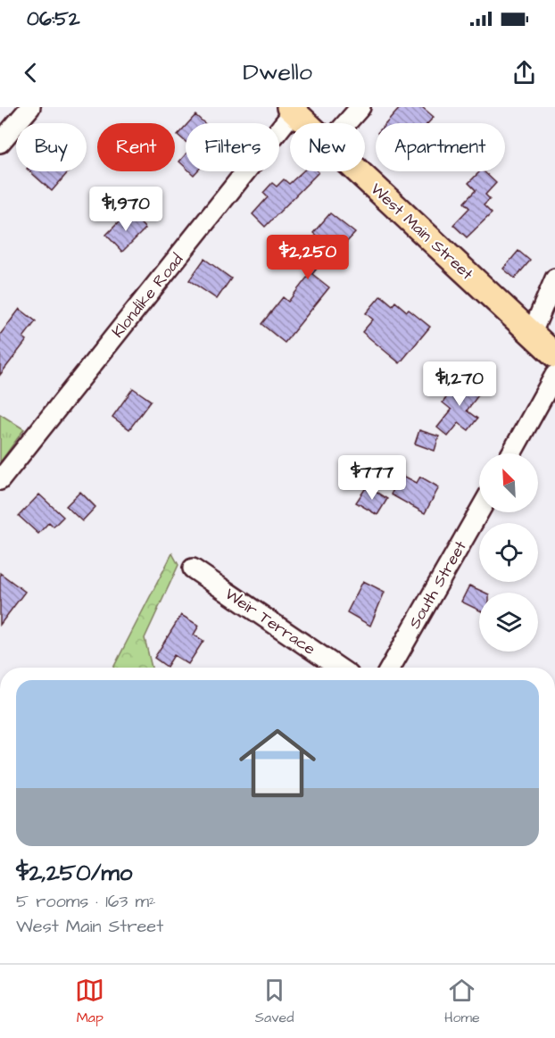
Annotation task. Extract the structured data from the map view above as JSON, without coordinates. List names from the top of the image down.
{
  "streets": {
    "main road": ["West Main Street"],
    "street": ["Klondike Road", "South Street", "Weir Terrace"]
  },
  "crossings": [
    ["West Main Street", "Klondike Road"]
  ],
  "north": "top left",
  "page": {
    "status": "06:52",
    "header": "Dwello",
    "chip": [
      "Buy",
      "Rent",
      "Filters",
      "New",
      "Apartment"
    ],
    "price": [
      "$1,970",
      "$2,250",
      "$1,270",
      "$777"
    ],
    "list": [
      {
        "name": "$2,250/mo",
        "note": "5 rooms · 163 m² · West Main Street"
      }
    ],
    "tabs": ["Map", "Saved", "Home"]
  }
}
